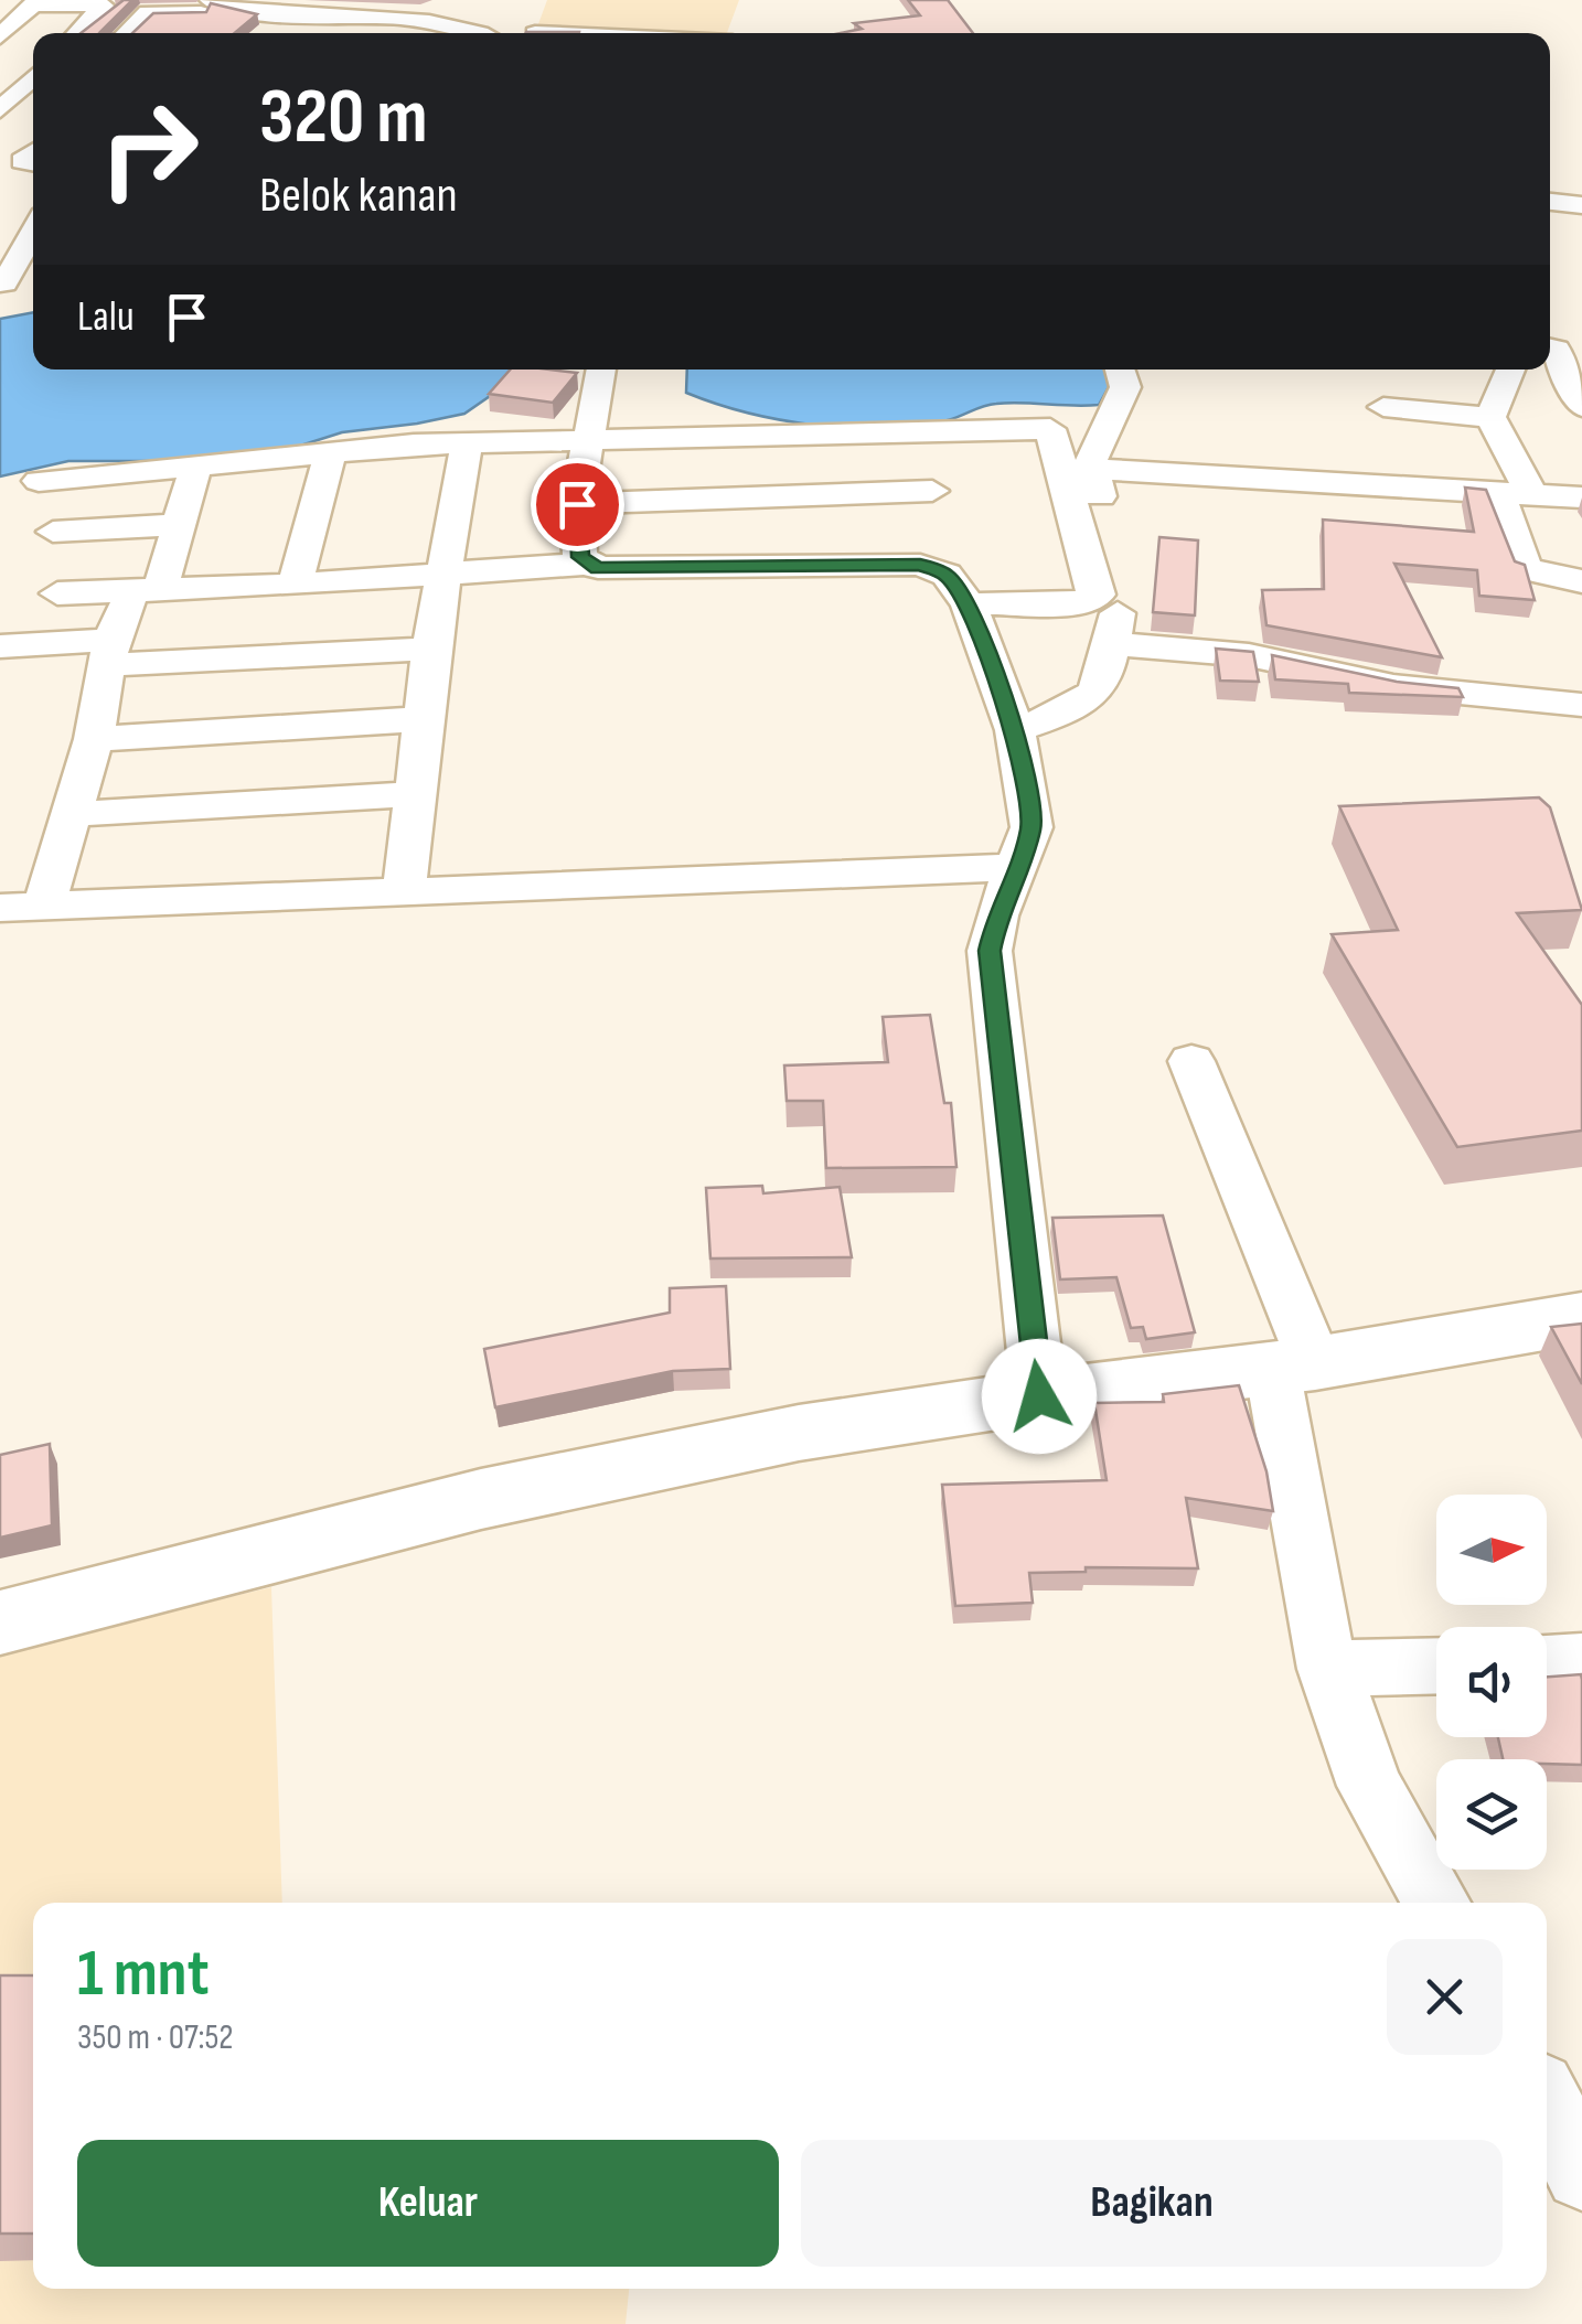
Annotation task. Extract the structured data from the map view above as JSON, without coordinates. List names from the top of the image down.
{
  "north": "right",
  "page": {
    "turn": ["320 m", "Belok kanan"],
    "then": "Lalu",
    "heading": ["1 mnt", "350 m · 07:52"],
    "buttons": ["Keluar", "Bagikan"]
  }
}
